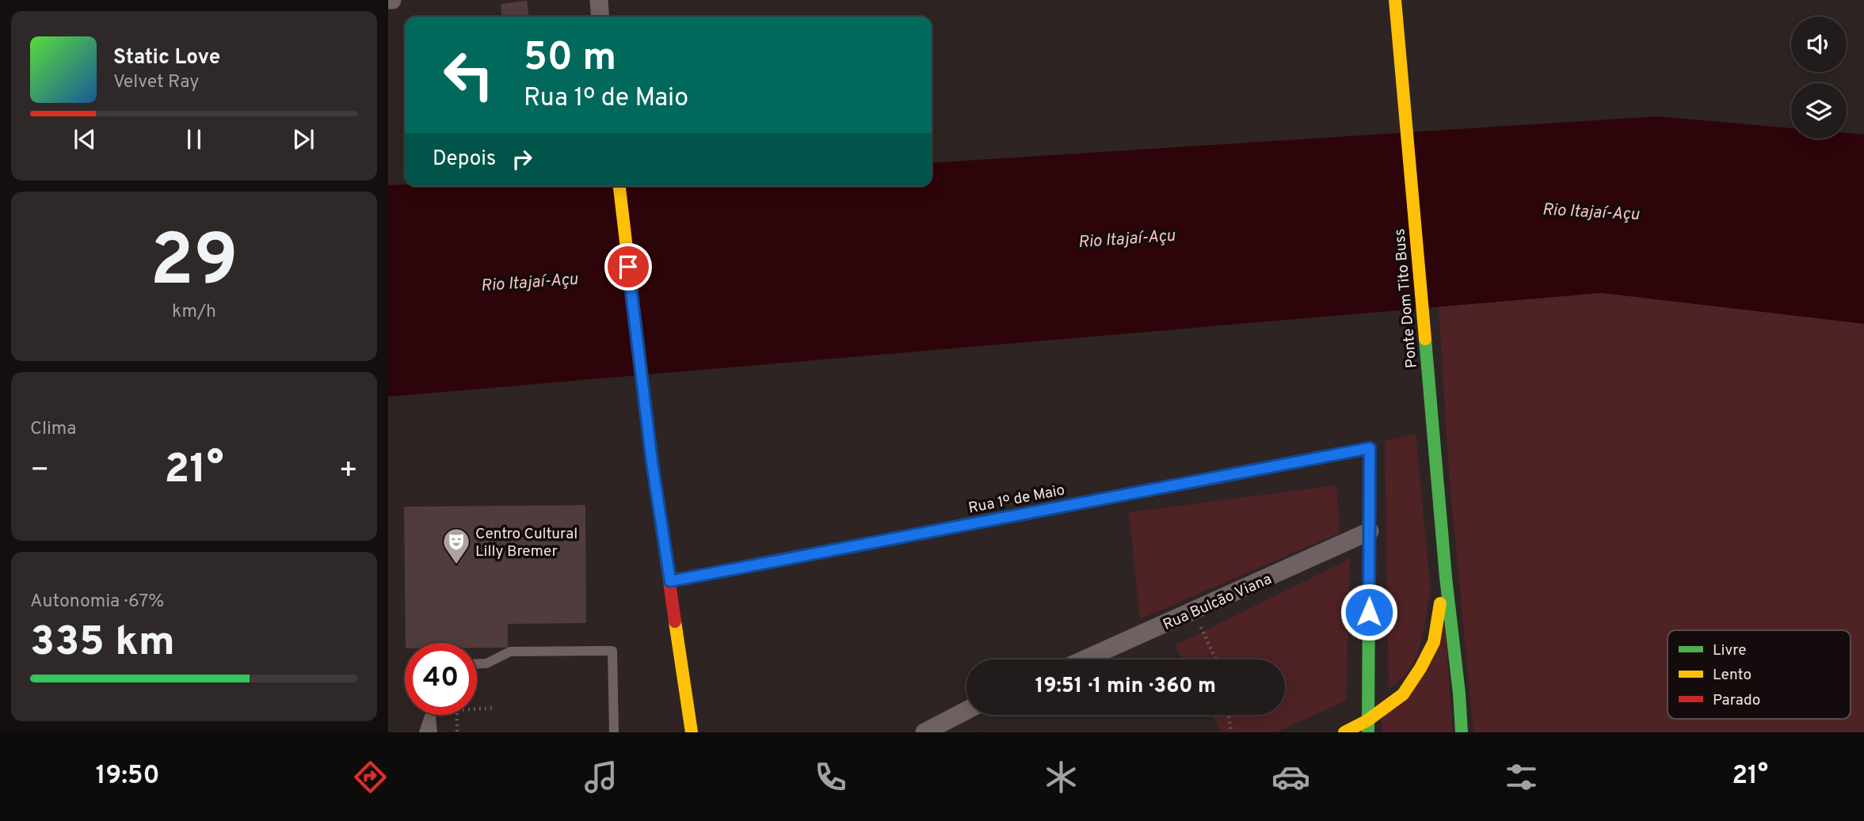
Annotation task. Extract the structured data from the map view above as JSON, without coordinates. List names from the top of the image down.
{
  "streets": {
    "street": ["Ponte Dom Tito Buss", "Rua 1º de Maio", "Rua Bulcão Viana"]
  },
  "crossings": [
    ["Rua 1º de Maio", "Rua Bulcão Viana"]
  ],
  "water": ["Rio Itajaí-Açu"],
  "places": {
    "theatre": ["Centro Cultural Lilly Bremer"]
  },
  "legend": ["Livre", "Lento", "Parado"],
  "page": {
    "turn": ["50 m", "Rua 1º de Maio"],
    "song": ["Static Love", "Velvet Ray"],
    "then": "Depois",
    "tile": [
      ["29", "km/h"],
      "Clima",
      ["Autonomia · 67%", "335 km"]
    ],
    "heat": ["−", "21°", "+"],
    "limit": "40",
    "trip": "19:51 · 1 min · 360 m",
    "tabs": ["19:50", "21°"]
  }
}
